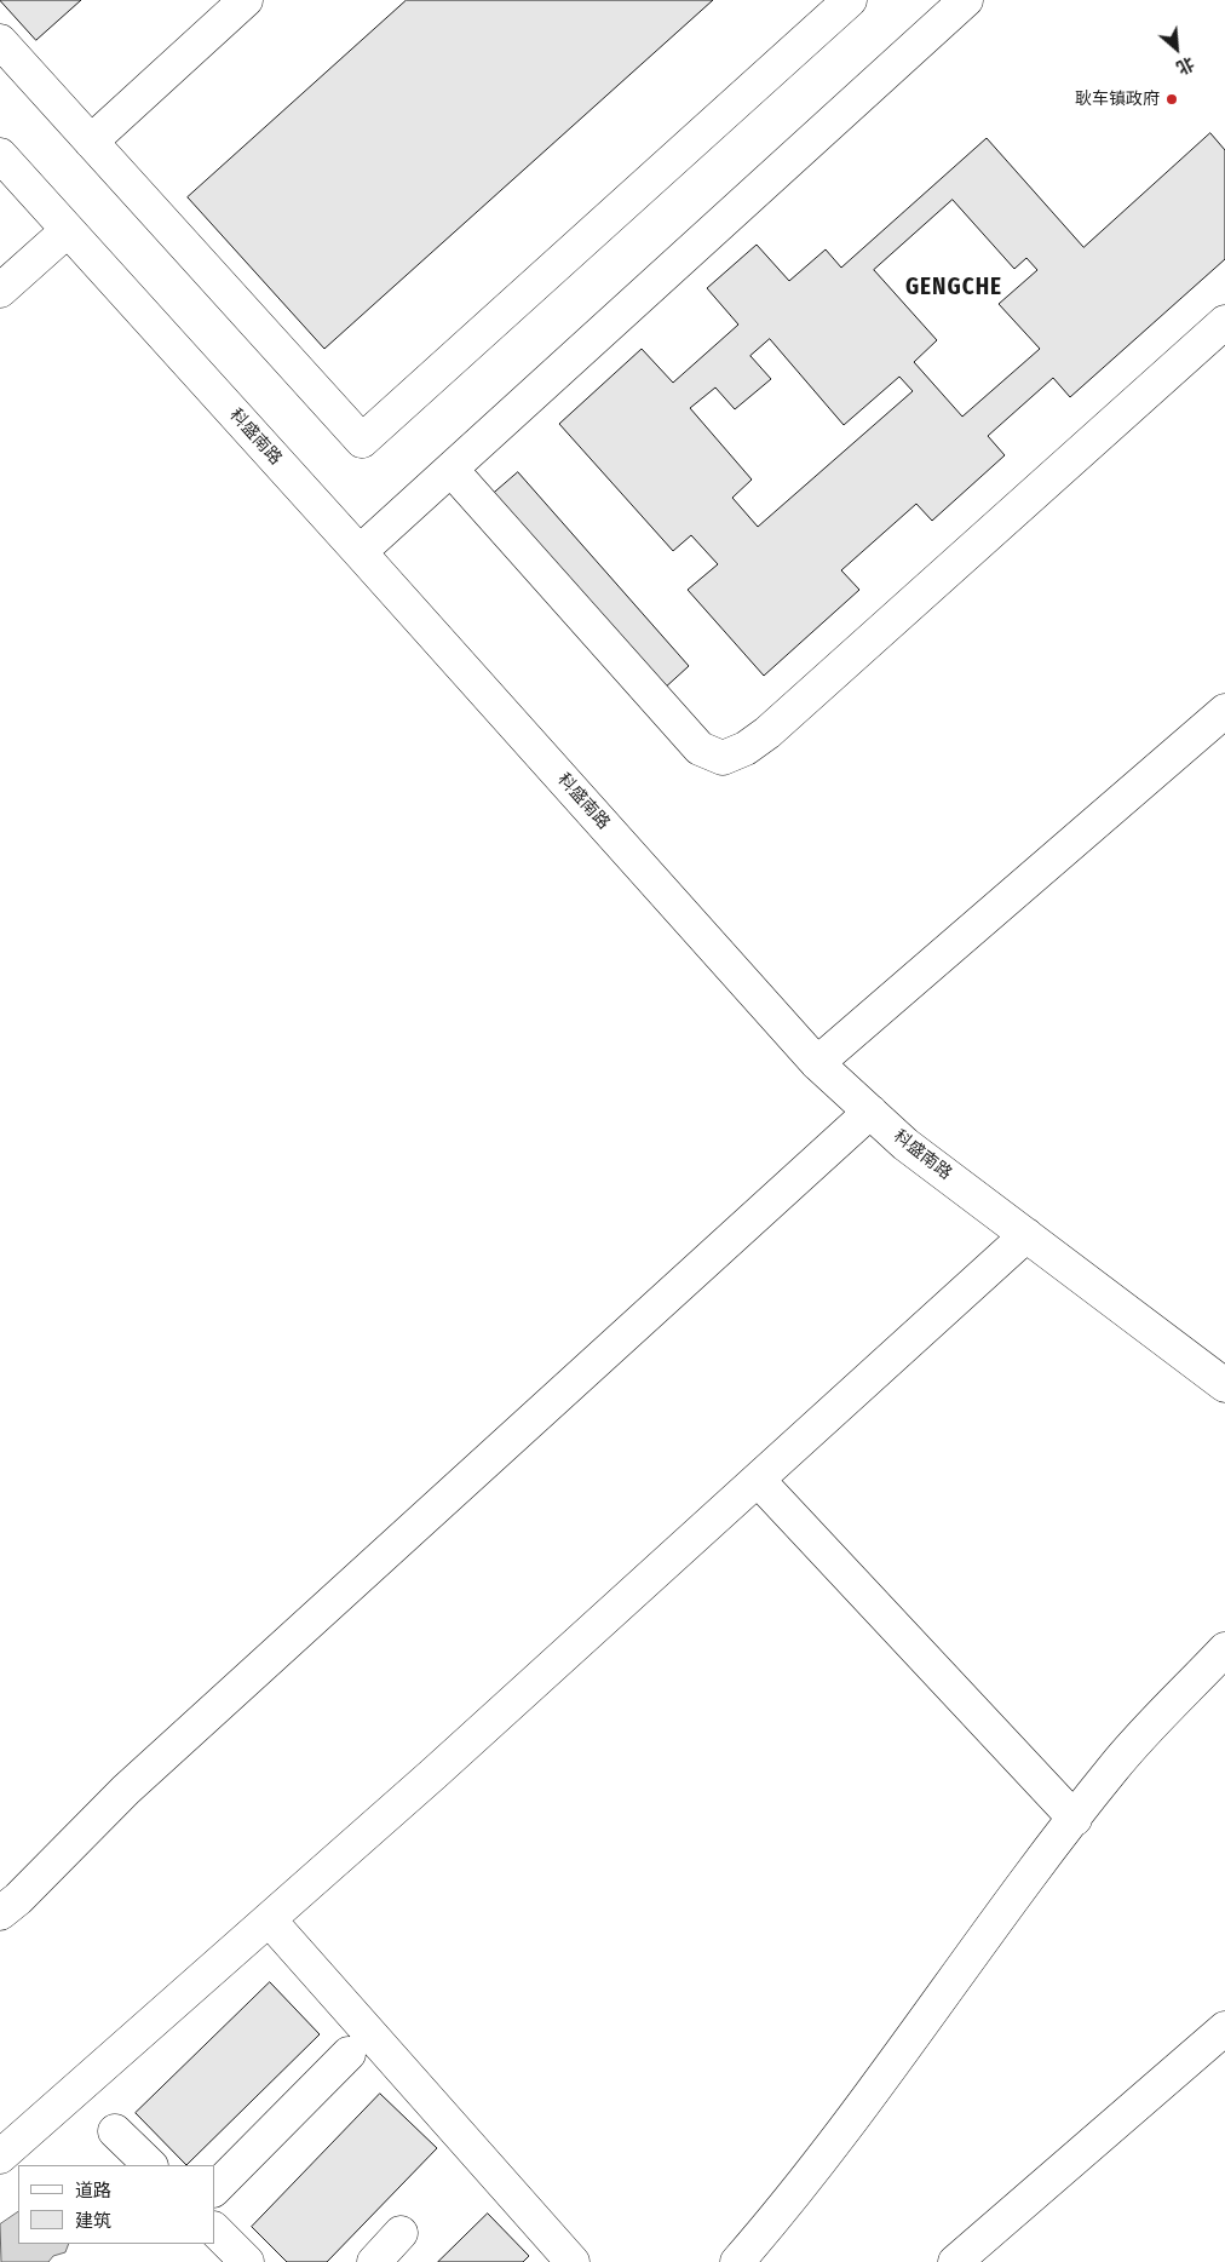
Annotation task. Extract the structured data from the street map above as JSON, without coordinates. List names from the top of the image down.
{
  "streets": {
    "street": ["科盛南路"]
  },
  "districts": ["GENGCHE"],
  "places": ["耿车镇政府"],
  "legend": ["道路", "建筑"],
  "north": "bottom right"
}
